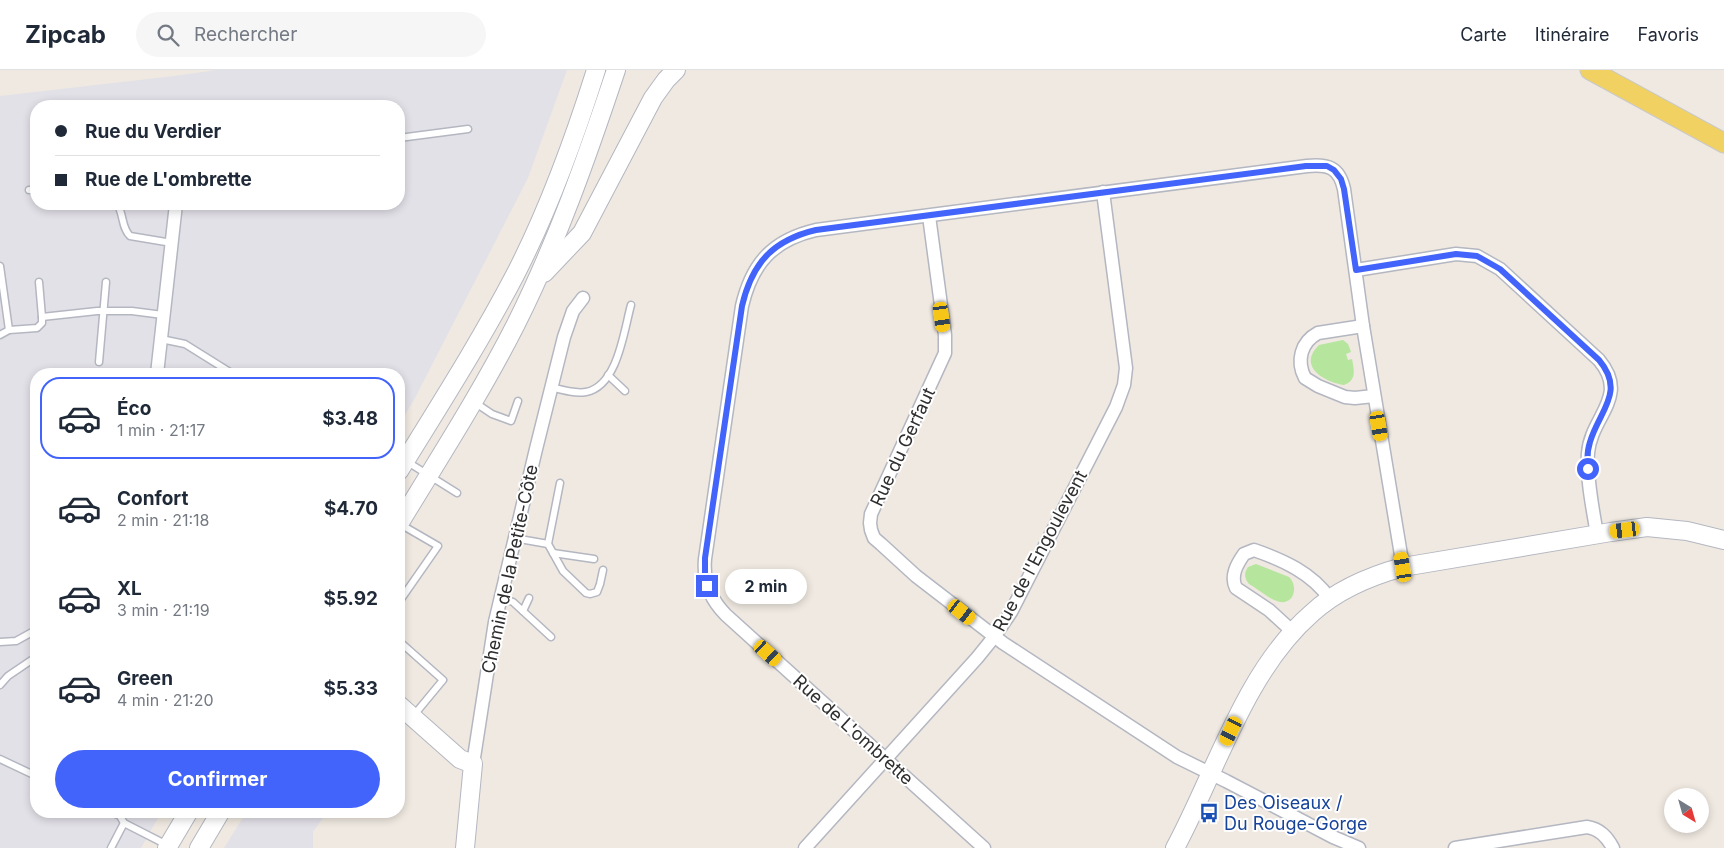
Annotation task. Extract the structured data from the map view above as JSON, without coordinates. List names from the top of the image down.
{
  "streets": {
    "main road": ["Chemin de la Petite-Côte"],
    "street": ["Rue du Gerfaut", "Rue de l'Engoulevent", "Rue de L'ombrette"]
  },
  "crossings": [
    ["Rue du Gerfaut", "Rue de l'Engoulevent"],
    ["Rue du Gerfaut", "Rue de L'ombrette"],
    ["Rue de l'Engoulevent", "Rue de L'ombrette"]
  ],
  "places": {
    "bus stop": ["Des Oiseaux / Du Rouge-Gorge"]
  },
  "north": "bottom right",
  "page": {
    "header": "Zipcab",
    "search": "Rechercher",
    "nav": ["Carte", "Itinéraire", "Favoris"],
    "banner": ["Rue du Verdier", "Rue de L'ombrette"],
    "list": [
      {
        "name": "Éco",
        "note": "1 min · 21:17",
        "value": "$3.48"
      },
      {
        "name": "Confort",
        "note": "2 min · 21:18",
        "value": "$4.70"
      },
      {
        "name": "XL",
        "note": "3 min · 21:19",
        "value": "$5.92"
      },
      {
        "name": "Green",
        "note": "4 min · 21:20",
        "value": "$5.33"
      }
    ],
    "bubble": "2 min",
    "buttons": "Confirmer"
  }
}
